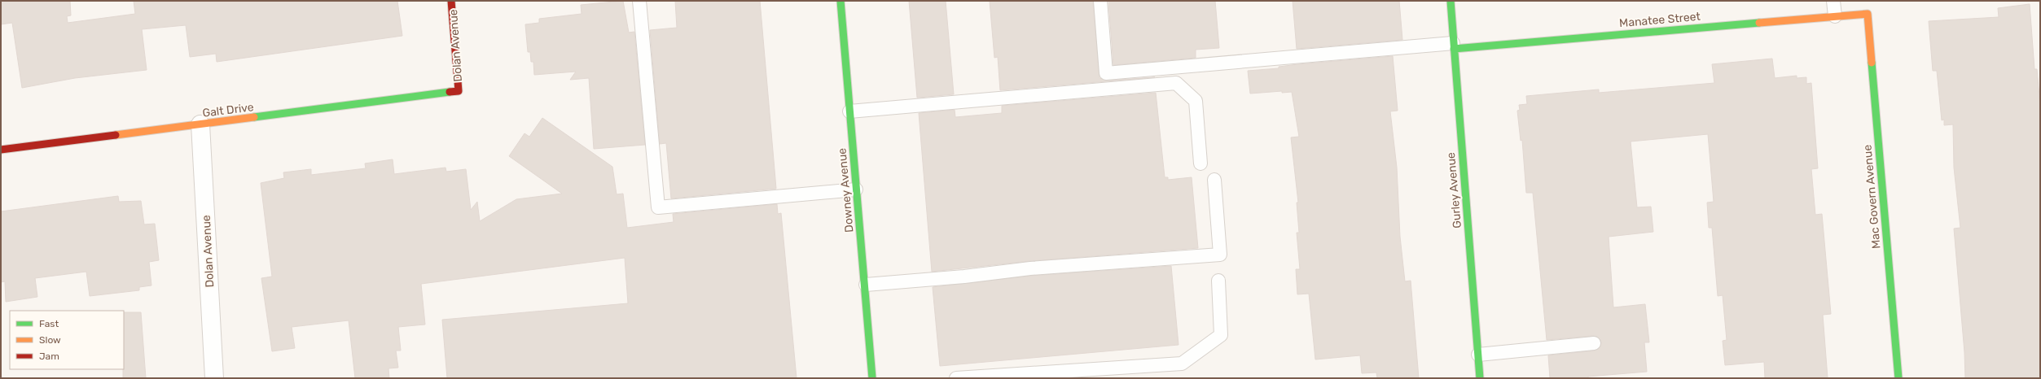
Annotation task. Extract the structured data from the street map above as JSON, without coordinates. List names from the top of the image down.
{
  "streets": {
    "street": [
      "Manatee Street",
      "Dolan Avenue",
      "Galt Drive",
      "Downey Avenue",
      "Gurley Avenue",
      "Mac Govern Avenue"
    ]
  },
  "crossings": [
    ["Manatee Street", "Gurley Avenue"],
    ["Manatee Street", "Mac Govern Avenue"],
    ["Dolan Avenue", "Galt Drive"]
  ],
  "legend": ["Fast", "Slow", "Jam"]
}
